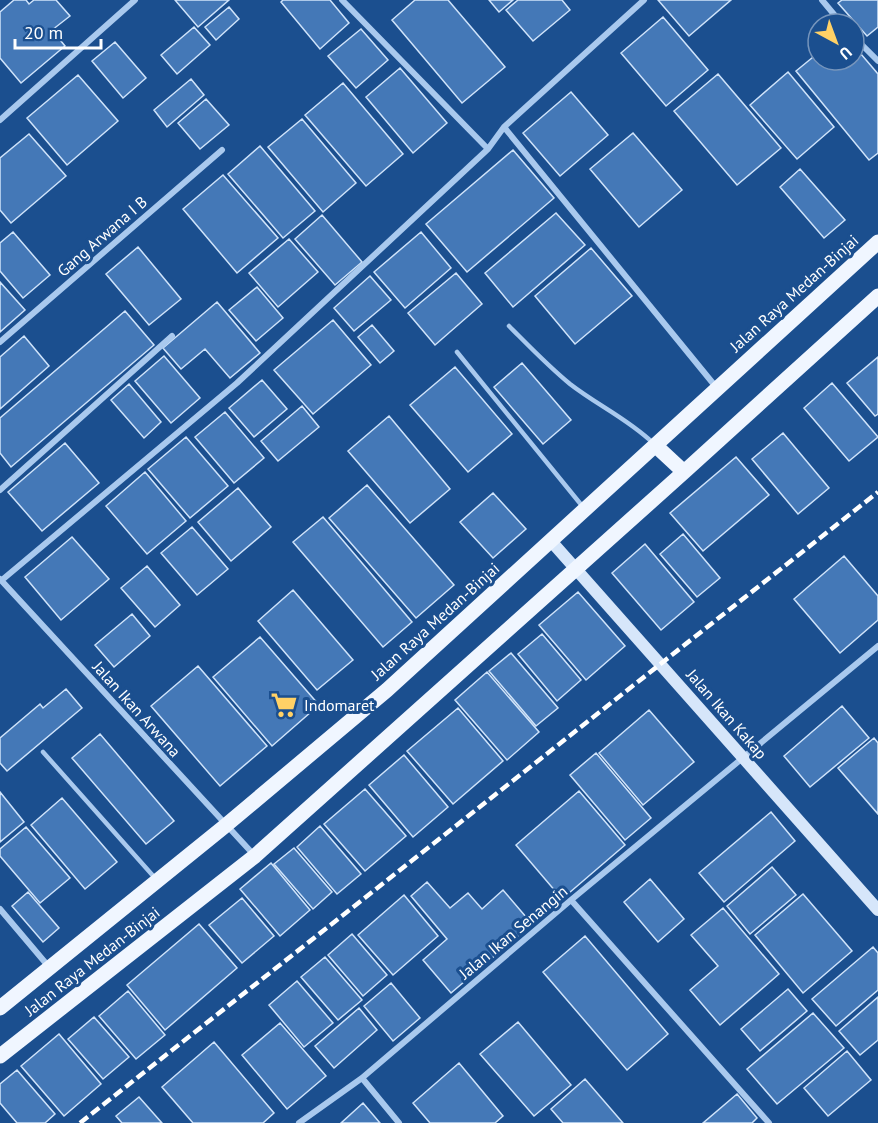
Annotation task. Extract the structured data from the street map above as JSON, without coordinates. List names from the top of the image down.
{
  "streets": {
    "main road": ["Jalan Raya Medan-Binjai"],
    "street": [
      "Gang Arwana I B",
      "Jalan Ikan Arwana",
      "Jalan Ikan Kakap",
      "Jalan Ikan Senangin"
    ]
  },
  "crossings": [
    ["Jalan Raya Medan-Binjai", "Jalan Ikan Arwana"],
    ["Jalan Raya Medan-Binjai", "Jalan Ikan Kakap"],
    ["Jalan Ikan Kakap", "Jalan Ikan Senangin"]
  ],
  "places": {
    "supermarket": ["Indomaret"]
  },
  "scale_bar": "20 m",
  "north": "bottom right"
}
